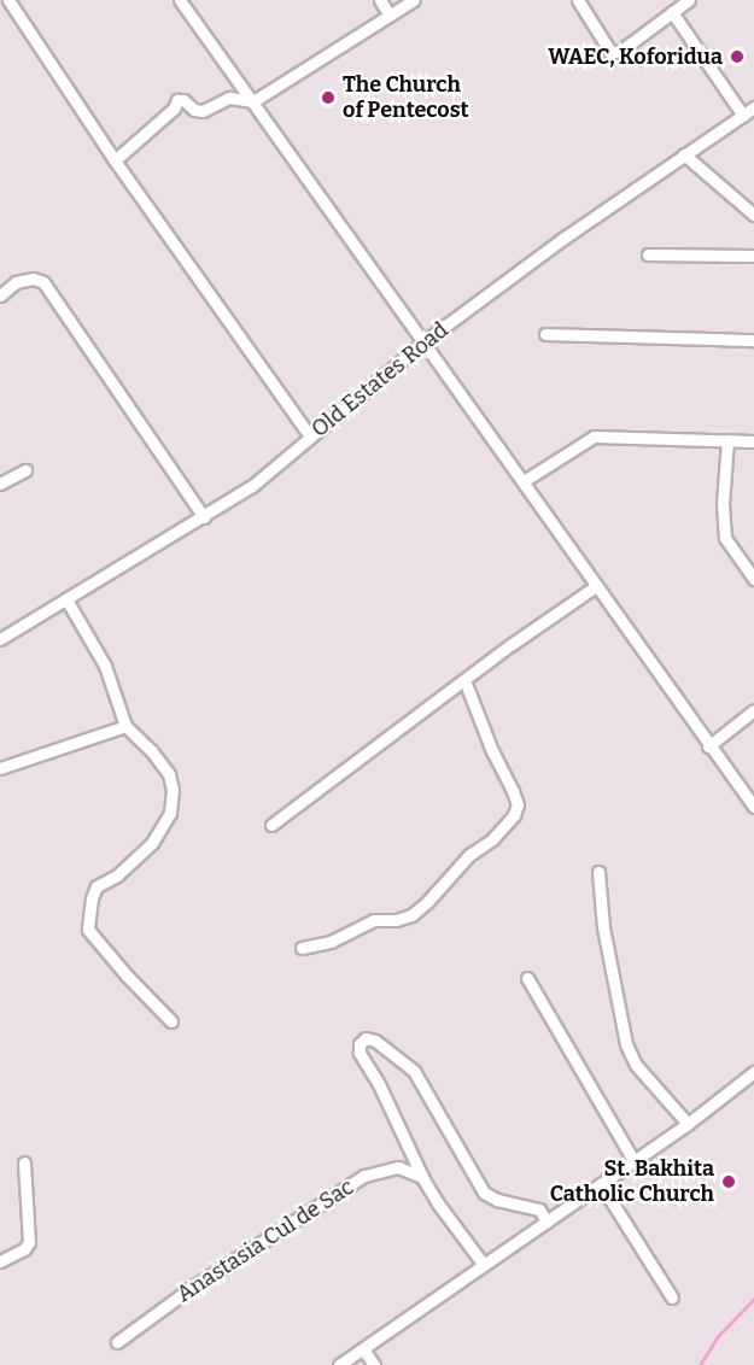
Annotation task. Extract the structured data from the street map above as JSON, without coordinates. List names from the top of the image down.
{
  "streets": {
    "street": ["Old Estates Road", "Anastasia Cul de Sac"]
  },
  "places": ["WAEC, Koforidua", "The Church of Pentecost", "St. Bakhita Catholic Church"]
}
